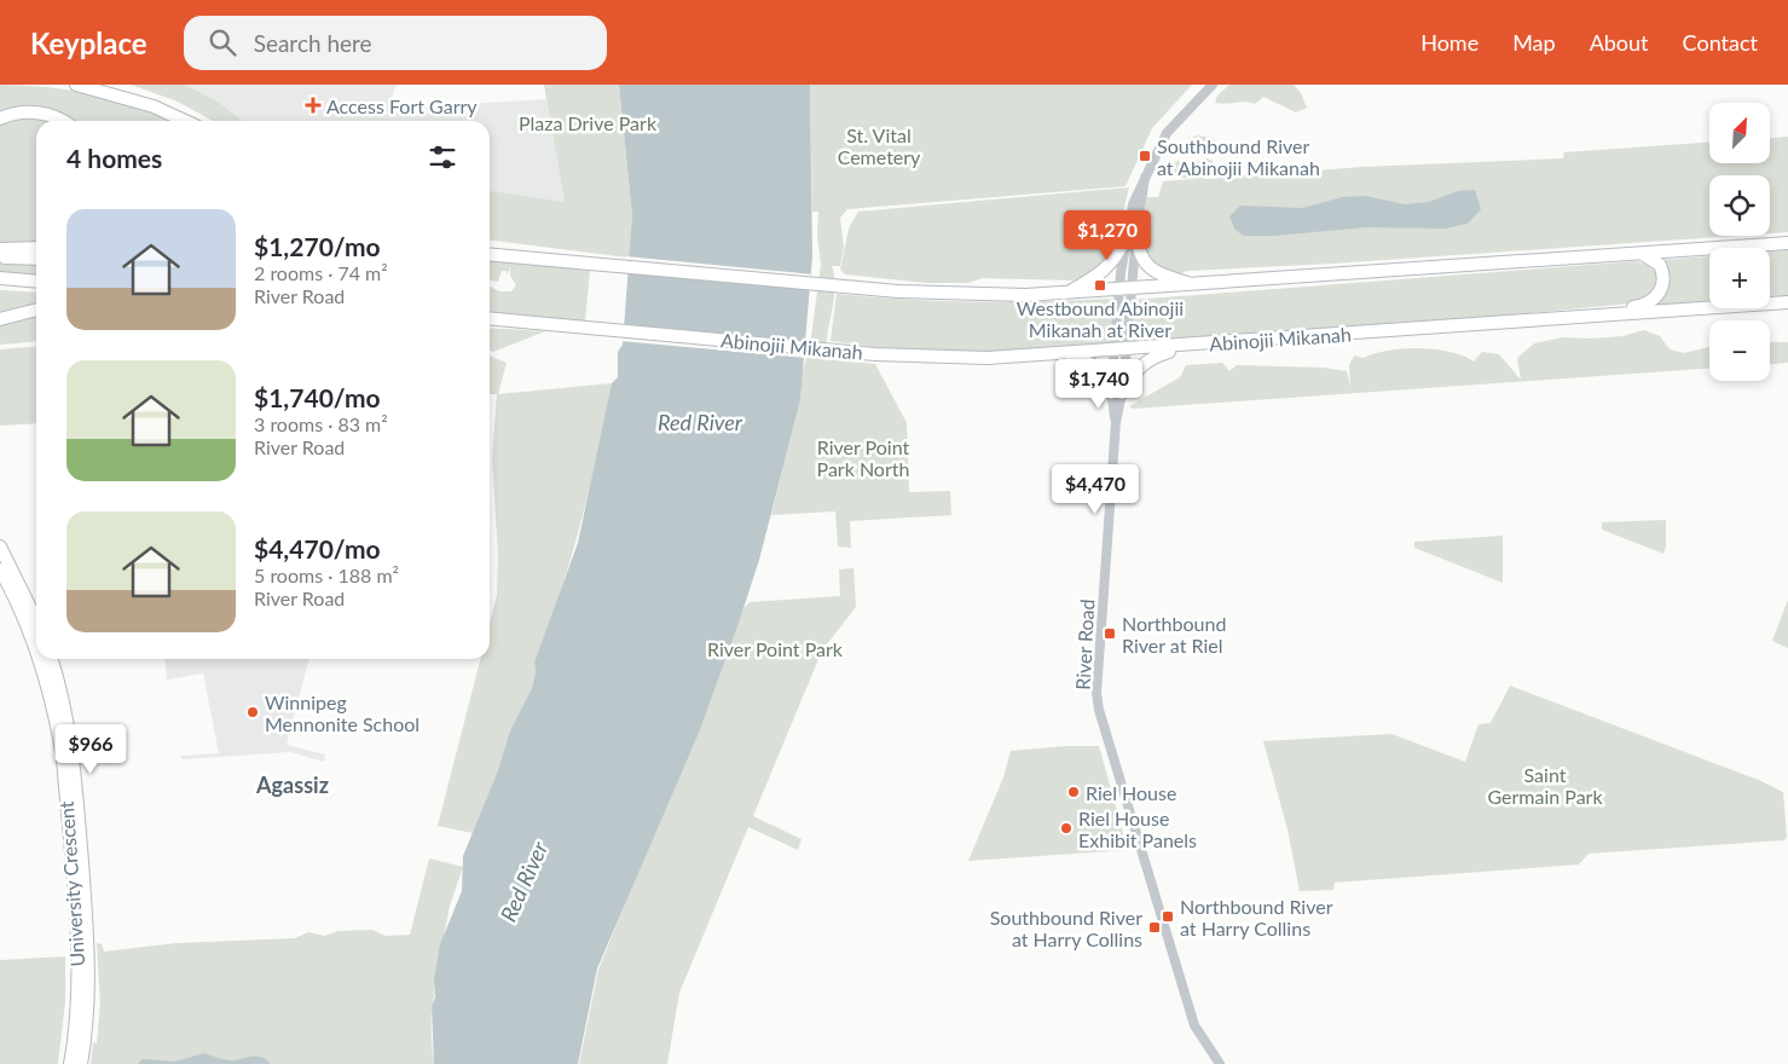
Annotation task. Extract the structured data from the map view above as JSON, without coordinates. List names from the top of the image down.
{
  "streets": {
    "main road": ["Abinojii Mikanah", "University Crescent"],
    "street": ["River Road"]
  },
  "crossings": [
    ["Abinojii Mikanah", "River Road"]
  ],
  "districts": ["Agassiz"],
  "water": ["Red River"],
  "parks": [
    "Plaza Drive Park",
    "St. Vital Cemetery",
    "River Point Park North",
    "River Point Park",
    "Saint Germain Park"
  ],
  "places": {
    "health": ["Access Fort Garry"],
    "transit": [
      "Southbound River at Abinojii Mikanah",
      "Westbound Abinojii Mikanah at River",
      "Northbound River at Riel",
      "Northbound River at Harry Collins",
      "Southbound River at Harry Collins"
    ],
    "other": ["Winnipeg Mennonite School", "Riel House", "Riel House Exhibit Panels"]
  },
  "north": "top right",
  "page": {
    "header": "Keyplace",
    "search": "Search here",
    "nav": [
      "Home",
      "Map",
      "About",
      "Contact"
    ],
    "map_buttons": ["+", "−"],
    "heading": "4 homes",
    "list": [
      {
        "name": "$1,270/mo",
        "note": "2 rooms · 74 m² · River Road"
      },
      {
        "name": "$1,740/mo",
        "note": "3 rooms · 83 m² · River Road"
      },
      {
        "name": "$4,470/mo",
        "note": "5 rooms · 188 m² · River Road"
      }
    ],
    "price": [
      "$1,270",
      "$1,740",
      "$4,470",
      "$966"
    ]
  }
}
